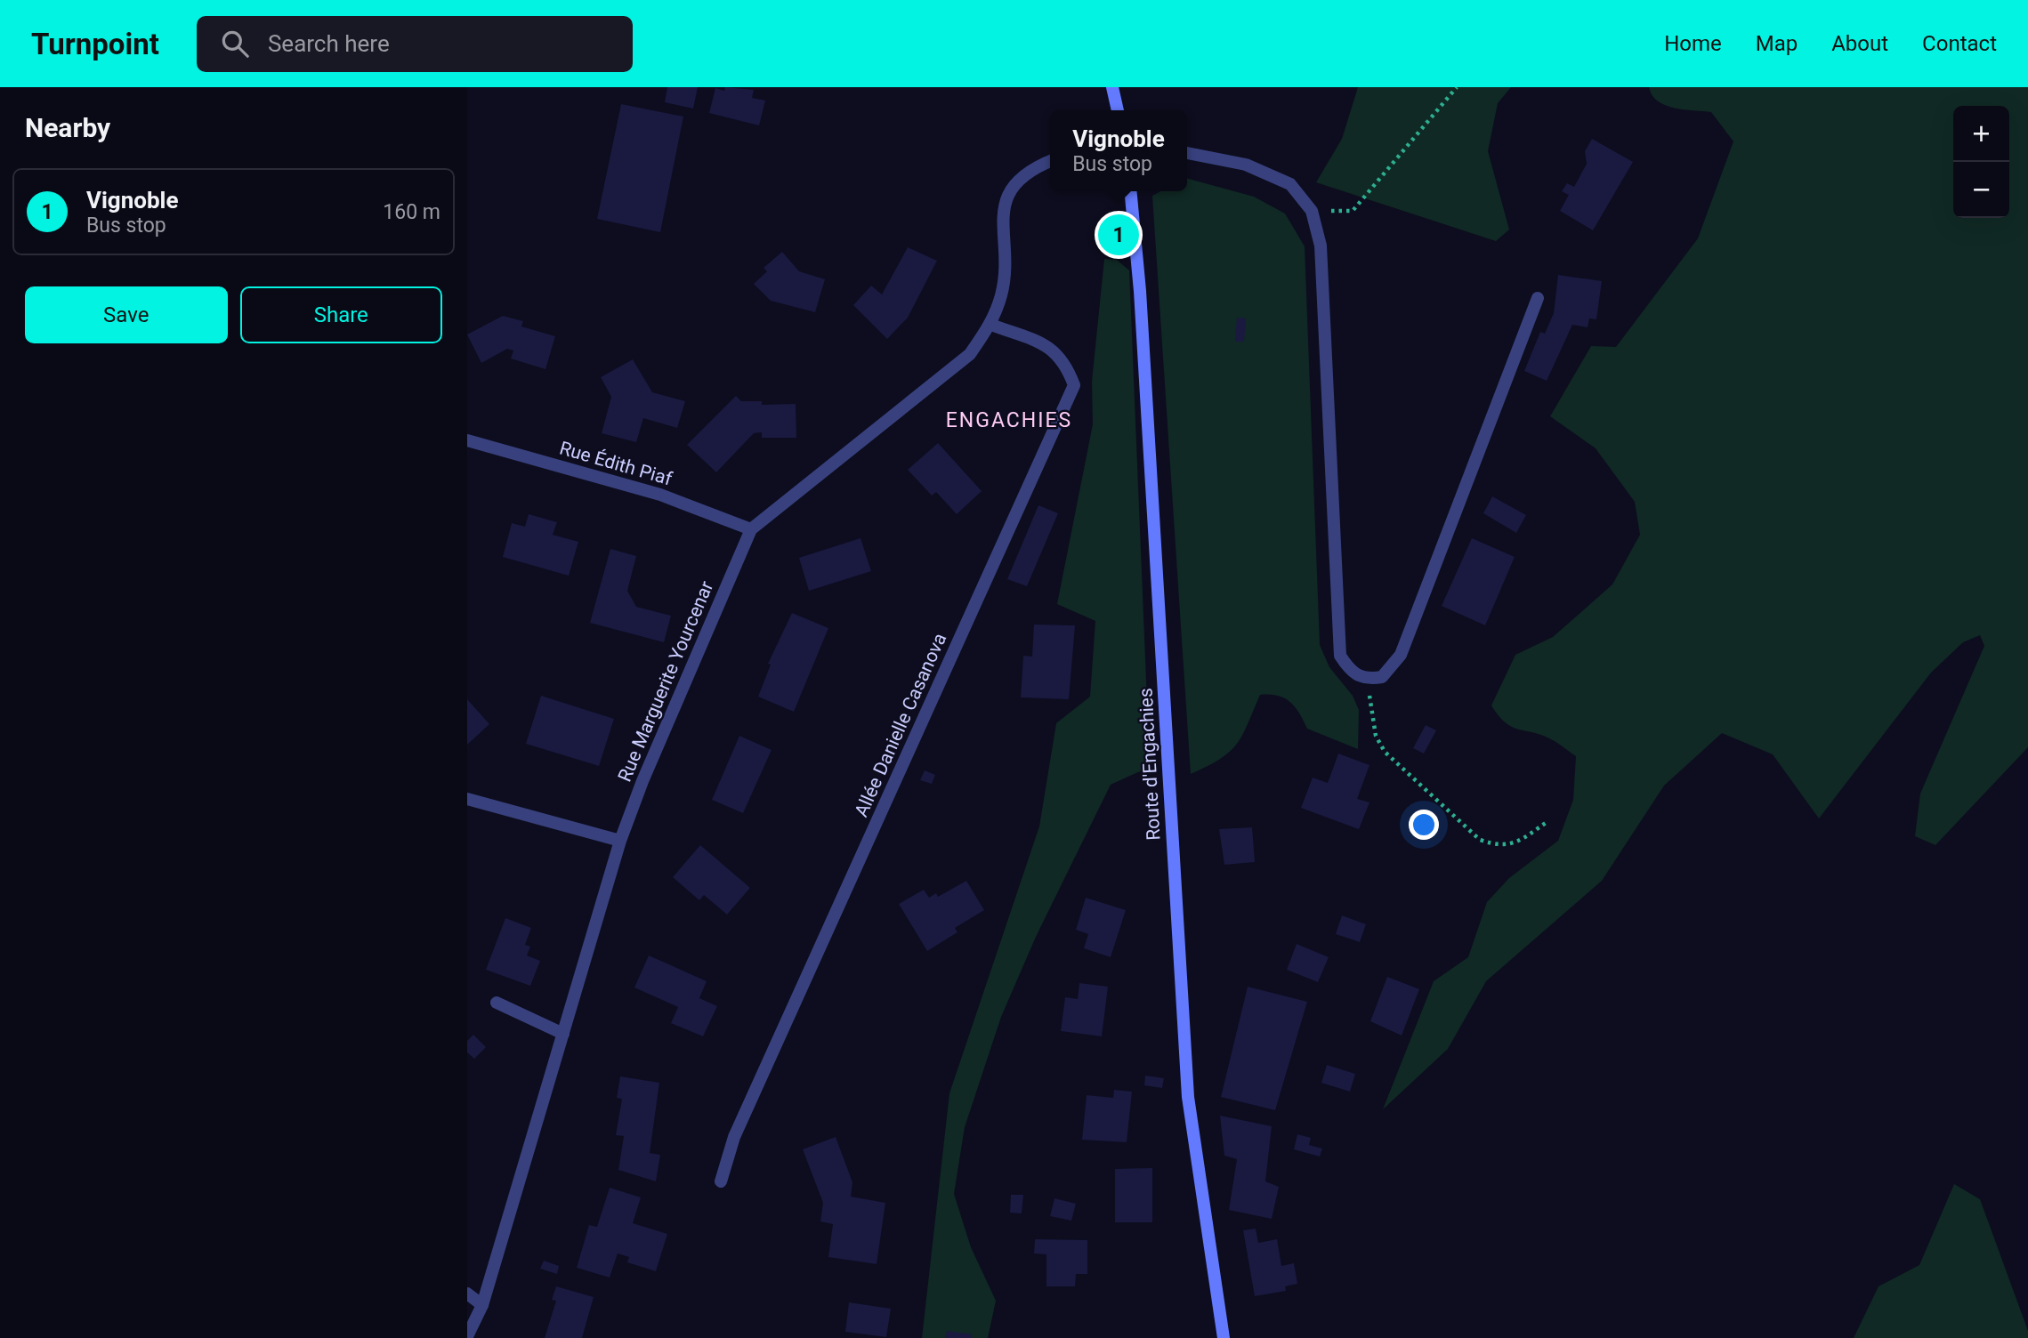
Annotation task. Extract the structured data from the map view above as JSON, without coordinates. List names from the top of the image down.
{
  "streets": {
    "street": [
      "Rue Édith Piaf",
      "Rue Marguerite Yourcenar",
      "Allée Danielle Casanova",
      "Route d'Engachies"
    ]
  },
  "crossings": [
    ["Rue Édith Piaf", "Rue Marguerite Yourcenar"],
    ["Rue Marguerite Yourcenar", "Allée Danielle Casanova"]
  ],
  "districts": ["ENGACHIES"],
  "page": {
    "header": "Turnpoint",
    "search": "Search here",
    "nav": [
      "Home",
      "Map",
      "About",
      "Contact"
    ],
    "heading": "Nearby",
    "map_buttons": ["+", "−"],
    "popup": ["Vignoble", "Bus stop"],
    "list": [
      {
        "mark": "1",
        "name": "Vignoble",
        "note": "Bus stop",
        "value": "160 m"
      }
    ],
    "pins": "1",
    "buttons": ["Save", "Share"]
  }
}
